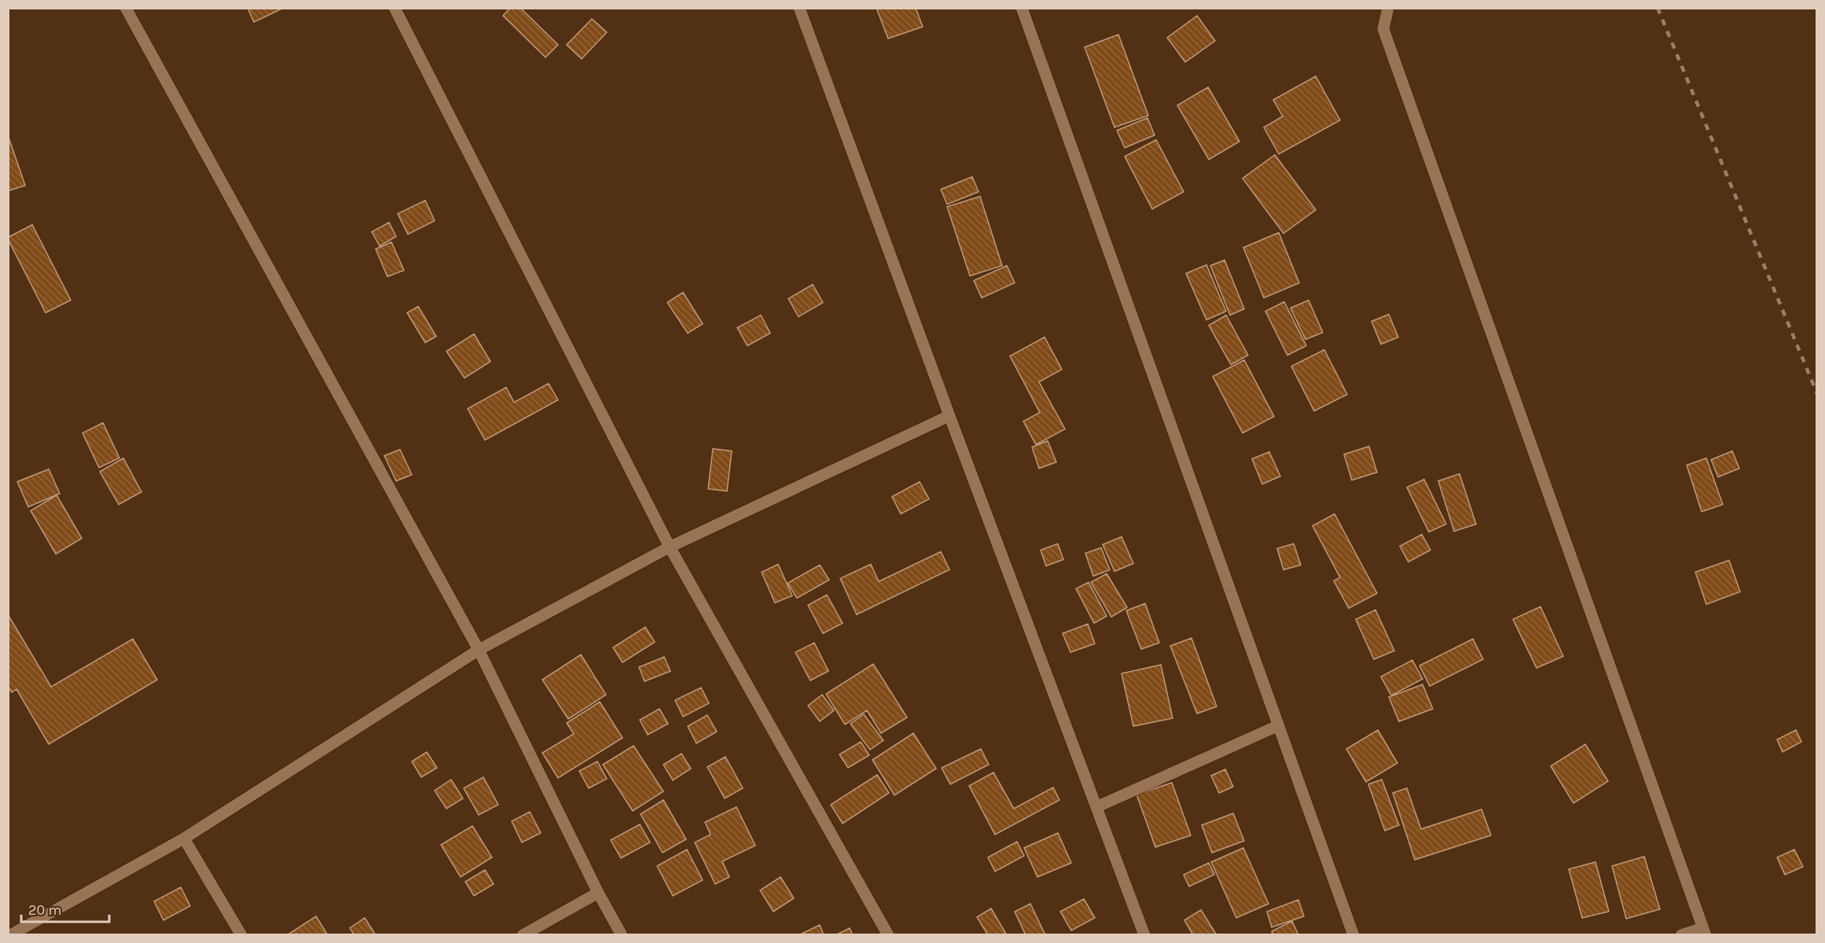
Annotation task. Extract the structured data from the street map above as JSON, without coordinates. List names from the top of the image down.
{
  "scale_bar": "20 m"
}
